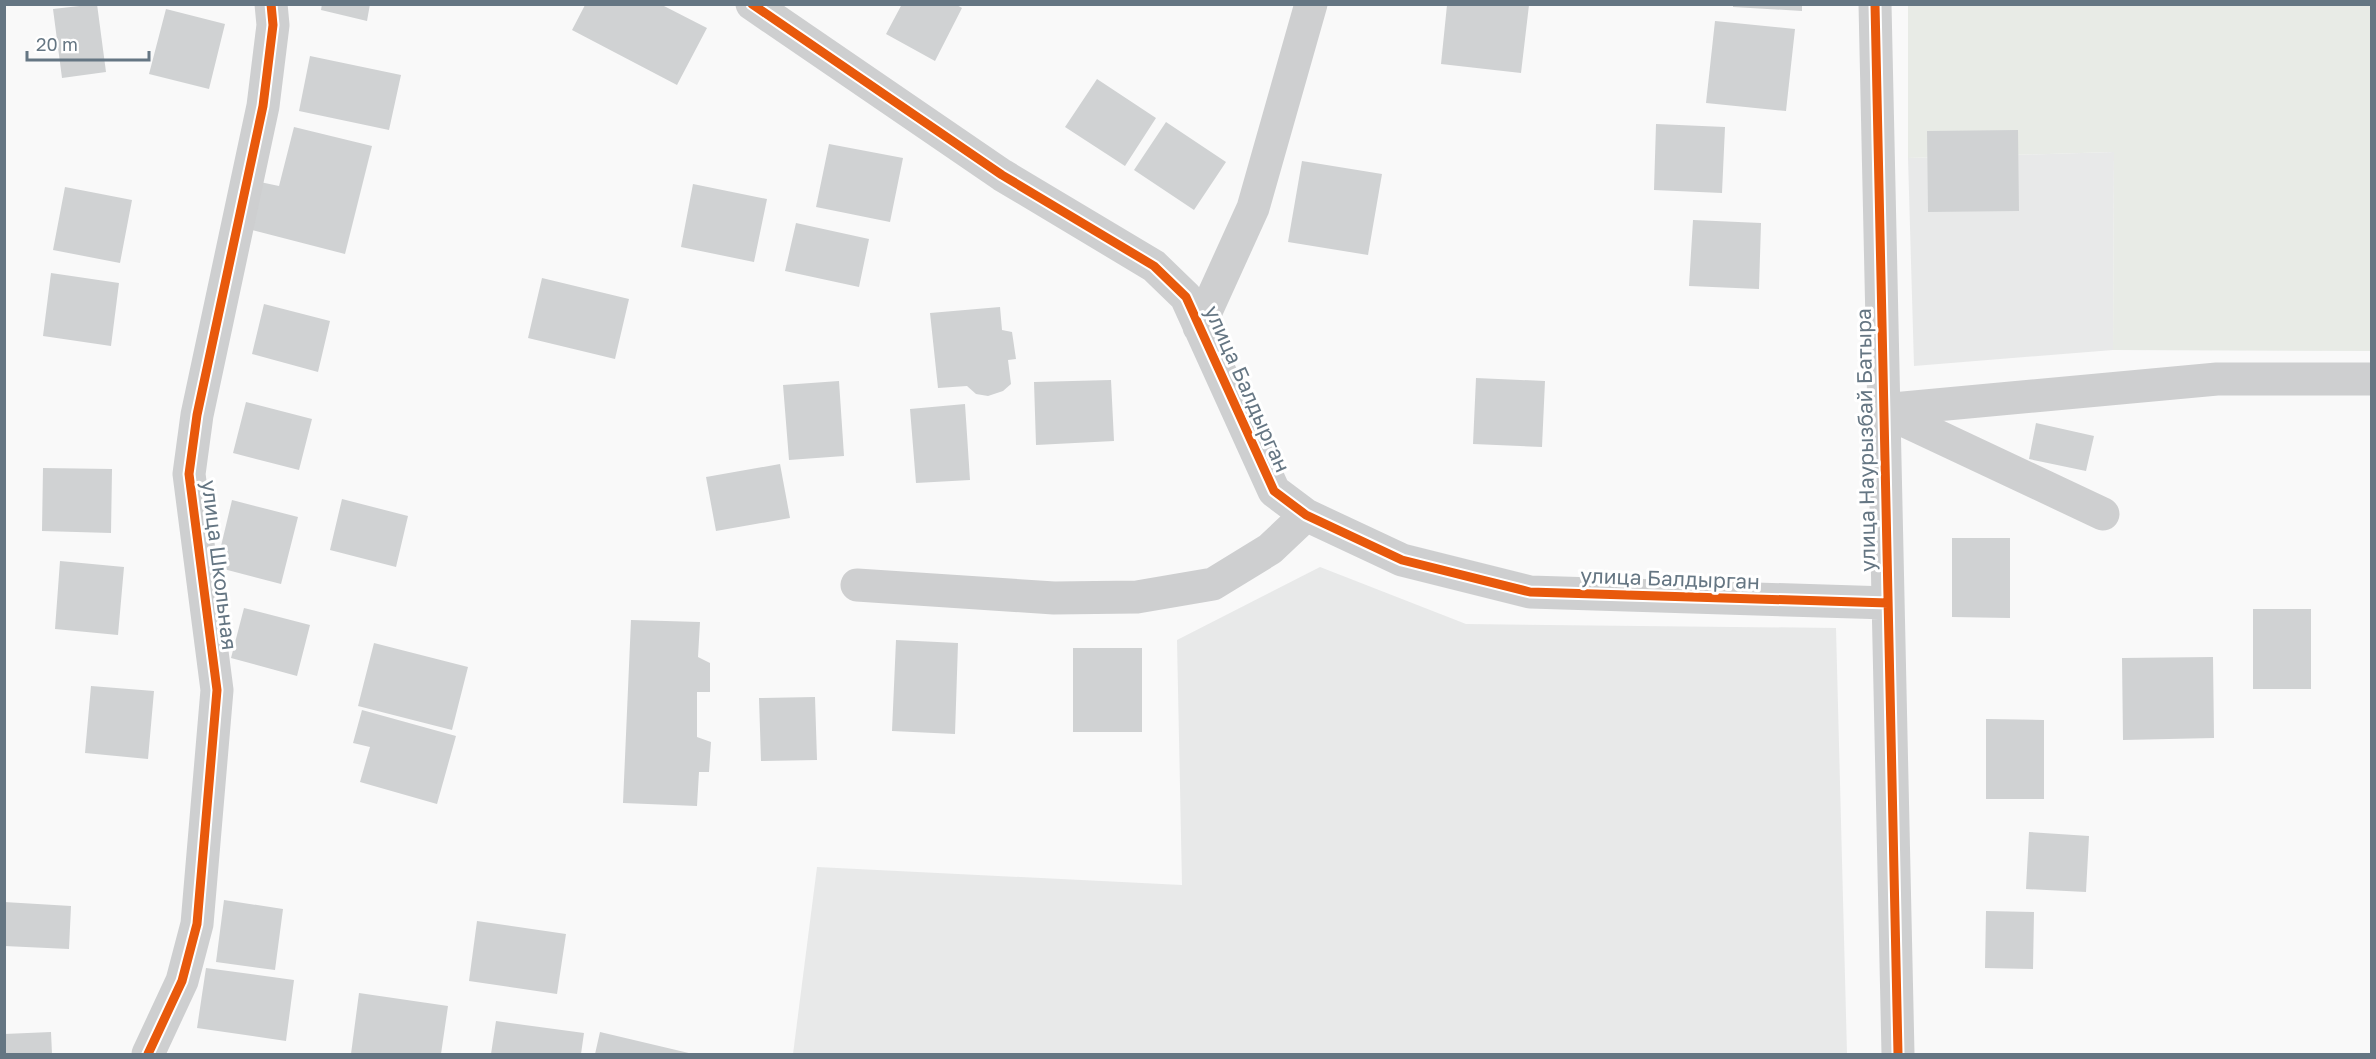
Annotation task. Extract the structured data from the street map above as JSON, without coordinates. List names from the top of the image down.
{
  "streets": {
    "street": ["улица Балдырган", "улица Наурызбай Батыра", "улица Школьная"]
  },
  "crossings": [
    ["улица Балдырган", "улица Наурызбай Батыра"]
  ],
  "scale_bar": "20 m"
}
